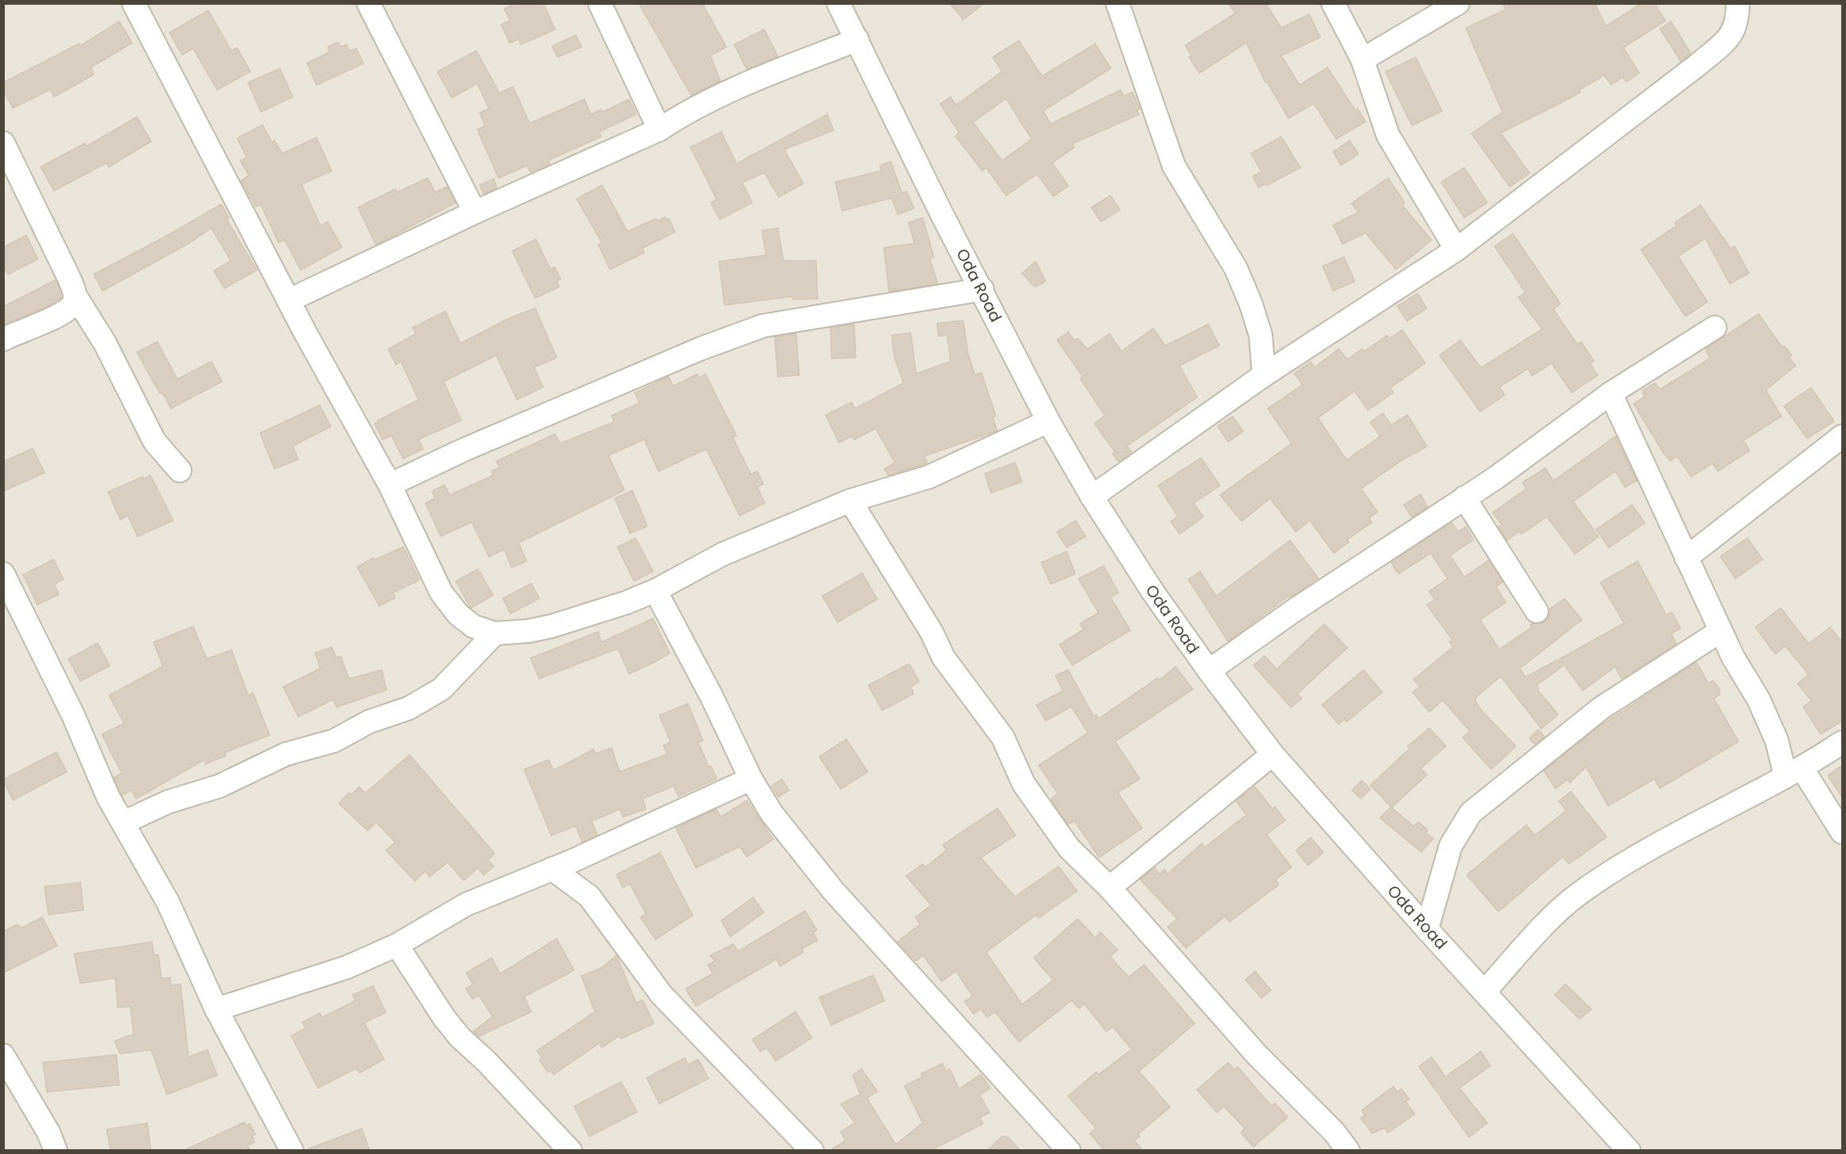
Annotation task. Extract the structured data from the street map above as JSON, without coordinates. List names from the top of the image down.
{
  "streets": {
    "street": ["Oda Road"]
  }
}
